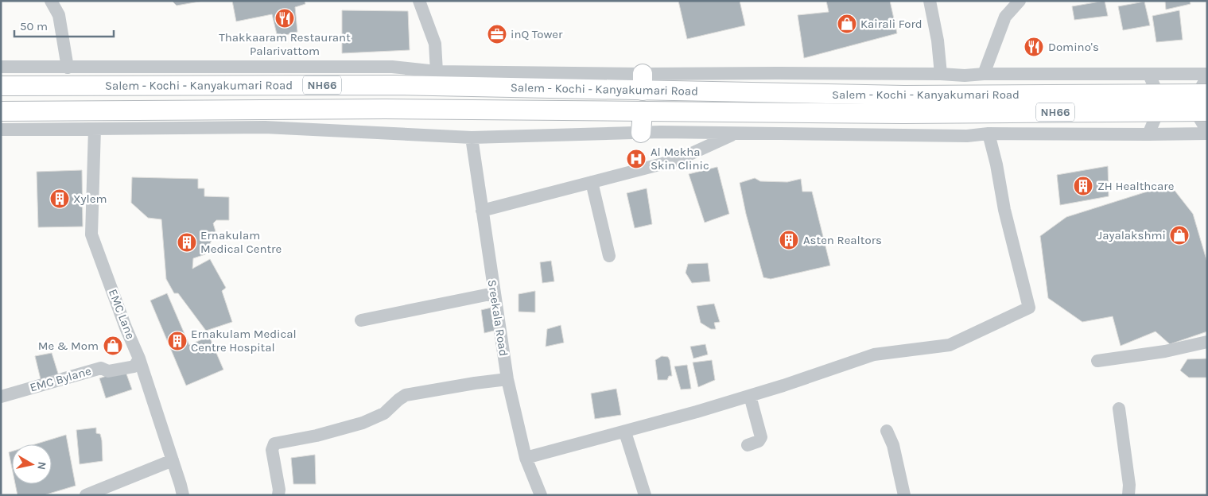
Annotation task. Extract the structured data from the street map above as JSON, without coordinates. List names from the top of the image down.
{
  "streets": {
    "highway": ["NH66", "Salem - Kochi - Kanyakumari Road"],
    "street": ["EMC Lane", "Sreekala Road", "EMC Bylane"]
  },
  "crossings": [
    ["EMC Lane", "EMC Bylane"]
  ],
  "places": {
    "restaurant": ["Thakkaaram Restaurant Palarivattom", "Domino's"],
    "shop": ["Kairali Ford", "Jayalakshmi", "Me & Mom"],
    "office": ["inQ Tower"],
    "hospital": ["Al Mekha Skin Clinic"],
    "building": [
      "ZH Healthcare",
      "Xylem",
      "Asten Realtors",
      "Ernakulam Medical Centre",
      "Ernakulam Medical Centre Hospital"
    ]
  },
  "scale_bar": "50 m",
  "north": "right"
}
